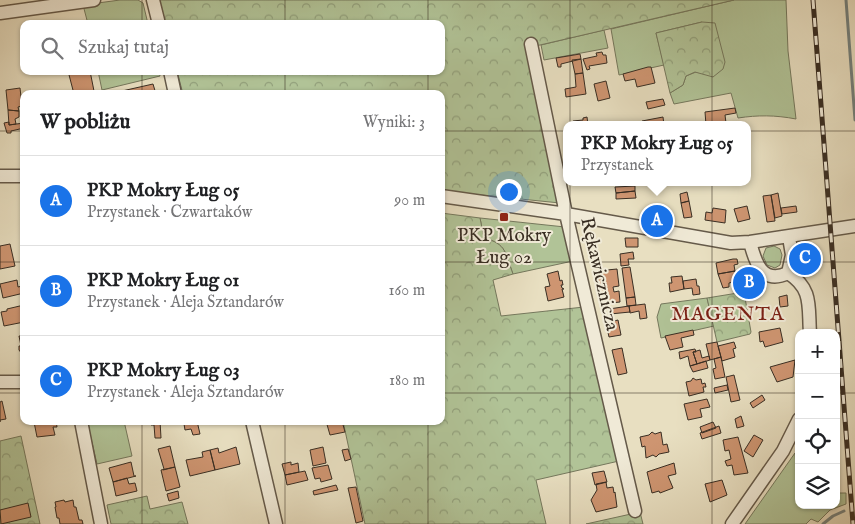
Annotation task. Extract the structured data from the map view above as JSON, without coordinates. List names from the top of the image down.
{
  "streets": {
    "street": ["Rękawicznicza"]
  },
  "districts": ["MAGENTA"],
  "places": {
    "transit": ["PKP Mokry Ług 02"]
  },
  "page": {
    "search": "Szukaj tutaj",
    "heading": ["W pobliżu", "Wyniki: 3"],
    "popup": ["PKP Mokry Ług 05", "Przystanek"],
    "list": [
      {
        "mark": "A",
        "name": "PKP Mokry Ług 05",
        "note": "Przystanek · Czwartaków",
        "value": "90 m"
      },
      {
        "mark": "B",
        "name": "PKP Mokry Ług 01",
        "note": "Przystanek · Aleja Sztandarów",
        "value": "160 m"
      },
      {
        "mark": "C",
        "name": "PKP Mokry Ług 03",
        "note": "Przystanek · Aleja Sztandarów",
        "value": "180 m"
      }
    ],
    "pins": ["A", "C", "B"],
    "map_buttons": ["+", "−"]
  }
}
